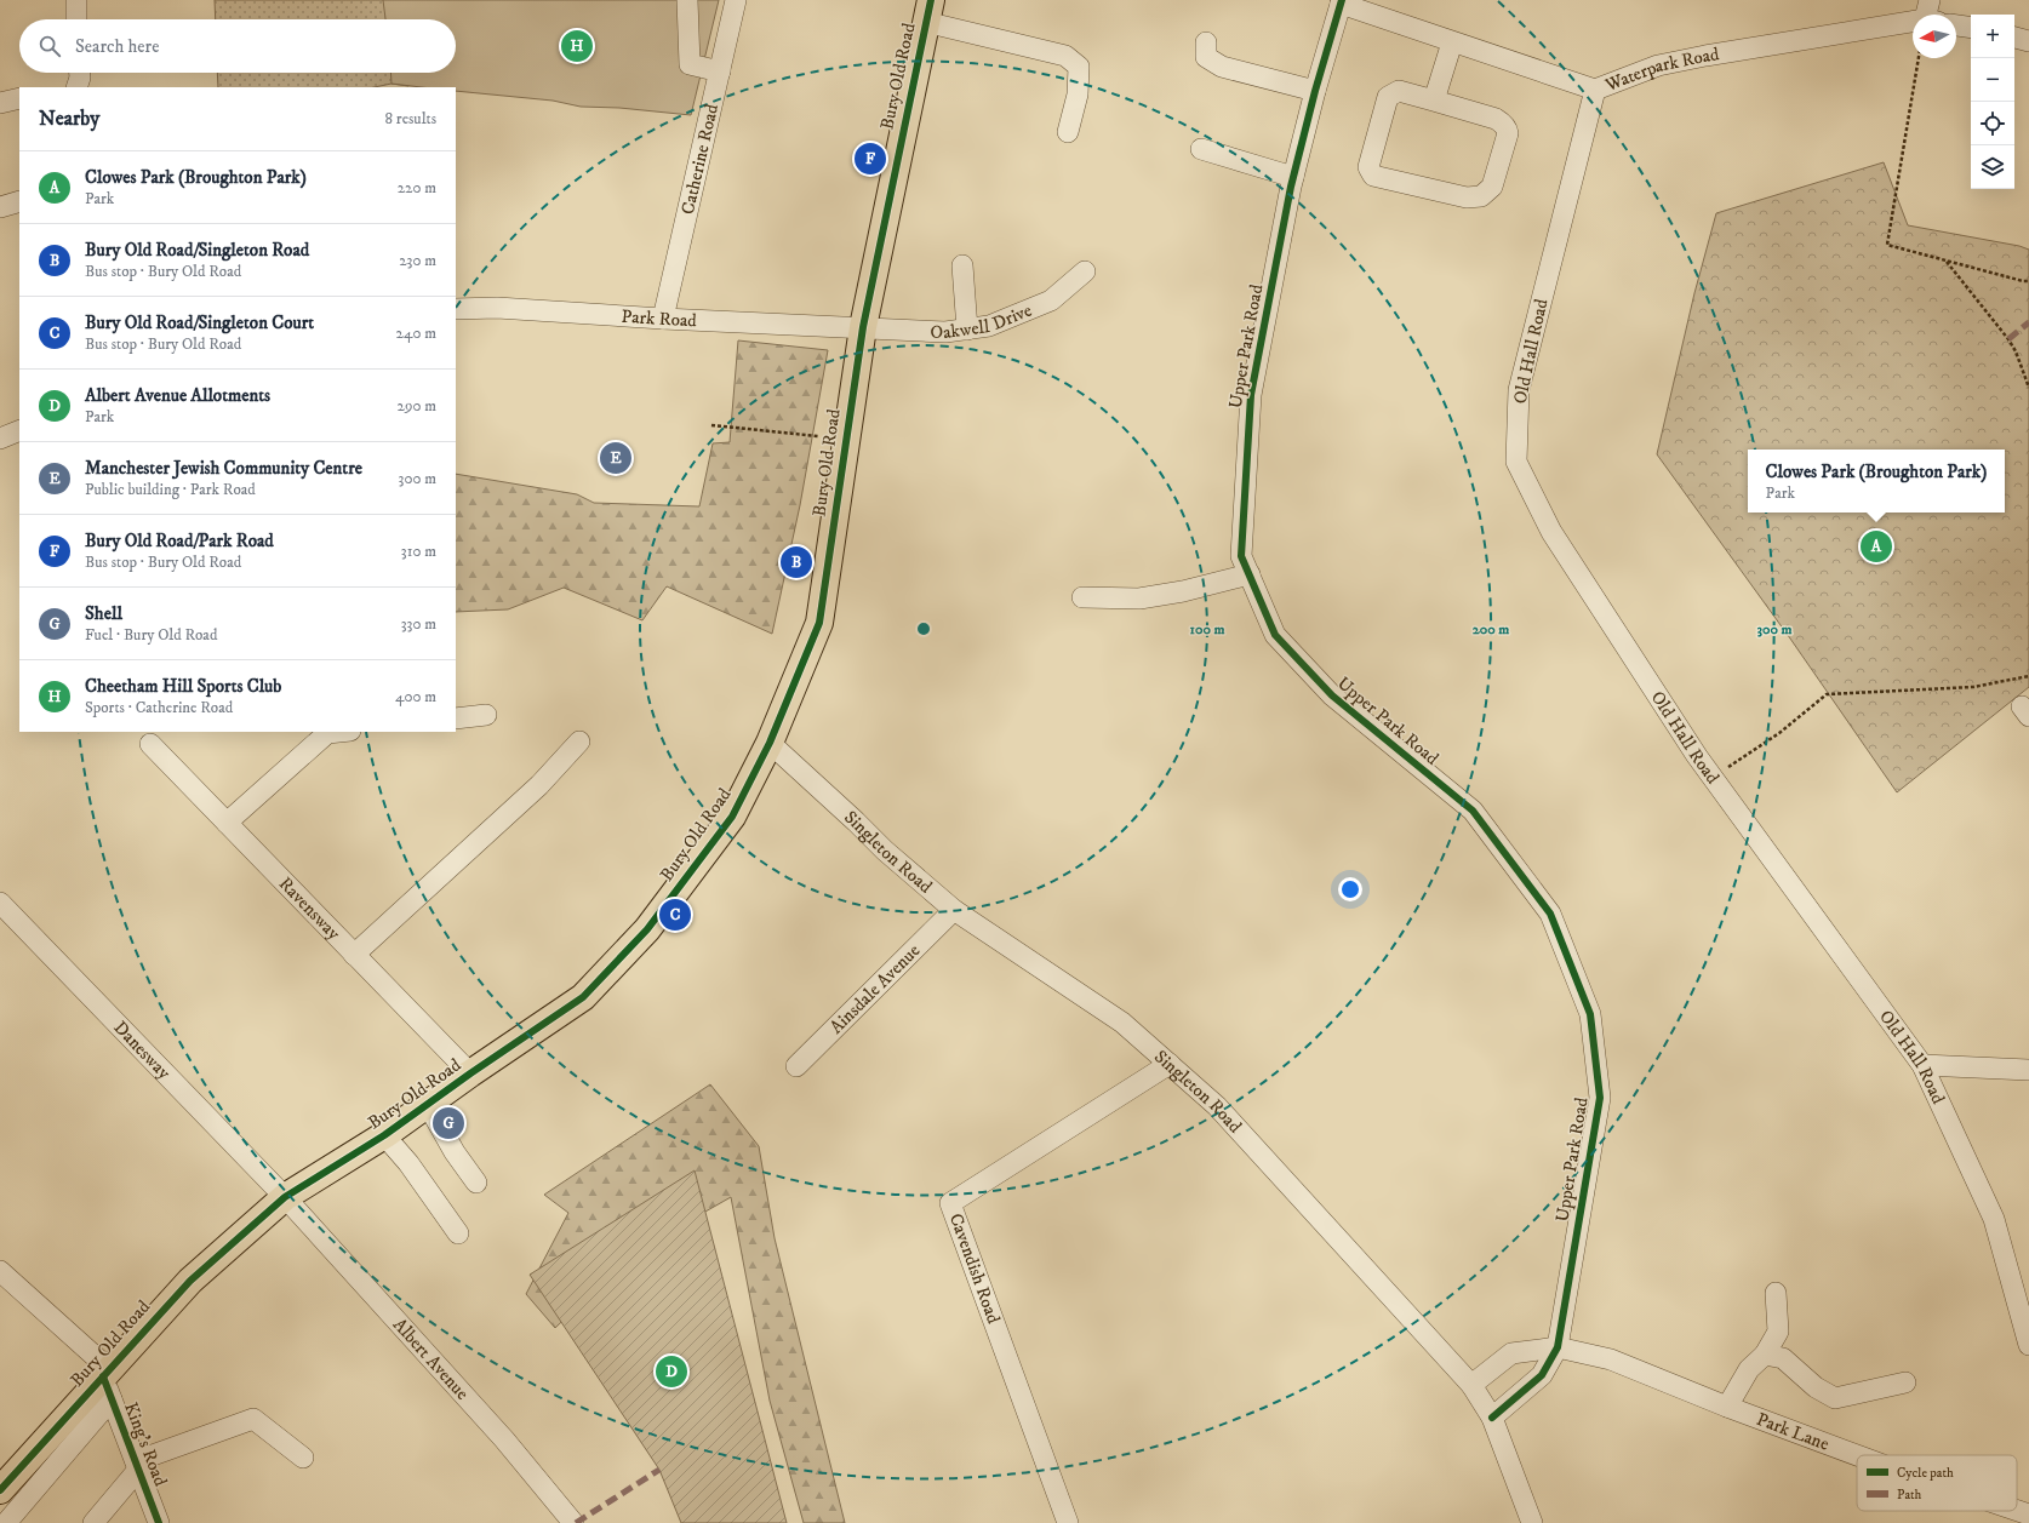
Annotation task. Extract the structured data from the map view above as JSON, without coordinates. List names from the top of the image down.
{
  "streets": {
    "main road": ["Bury Old Road"],
    "street": [
      "Waterpark Road",
      "Catherine Road",
      "Park Road",
      "Oakwell Drive",
      "Upper Park Road",
      "Old Hall Road",
      "Singleton Road",
      "Ravensway",
      "Ainsdale Avenue",
      "Danesway",
      "Cavendish Road",
      "Albert Avenue",
      "Park Lane",
      "King's Road"
    ]
  },
  "crossings": [
    ["Waterpark Road", "Upper Park Road"],
    ["Waterpark Road", "Old Hall Road"],
    ["Bury Old Road", "Park Road"],
    ["Bury Old Road", "Oakwell Drive"],
    ["Bury Old Road", "Singleton Road"],
    ["Bury Old Road", "Ravensway"],
    ["Bury Old Road", "Danesway"],
    ["Bury Old Road", "Albert Avenue"],
    ["Bury Old Road", "King's Road"],
    ["Catherine Road", "Park Road"],
    ["Park Road", "Oakwell Drive"],
    ["Upper Park Road", "Singleton Road"],
    ["Upper Park Road", "Park Lane"],
    ["Singleton Road", "Ainsdale Avenue"],
    ["Singleton Road", "Cavendish Road"],
    ["Danesway", "Albert Avenue"]
  ],
  "legend": ["Cycle path", "Path"],
  "north": "left",
  "page": {
    "map_buttons": ["+", "−"],
    "search": "Search here",
    "pins": [
      "H",
      "F",
      "E",
      "A",
      "B",
      "C",
      "G",
      "D"
    ],
    "heading": ["Nearby", "8 results"],
    "list": [
      {
        "mark": "A",
        "name": "Clowes Park (Broughton Park)",
        "note": "Park",
        "value": "220 m"
      },
      {
        "mark": "B",
        "name": "Bury Old Road/Singleton Road",
        "note": "Bus stop · Bury Old Road",
        "value": "230 m"
      },
      {
        "mark": "C",
        "name": "Bury Old Road/Singleton Court",
        "note": "Bus stop · Bury Old Road",
        "value": "240 m"
      },
      {
        "mark": "D",
        "name": "Albert Avenue Allotments",
        "note": "Park",
        "value": "290 m"
      },
      {
        "mark": "E",
        "name": "Manchester Jewish Community Centre",
        "note": "Public building · Park Road",
        "value": "300 m"
      },
      {
        "mark": "F",
        "name": "Bury Old Road/Park Road",
        "note": "Bus stop · Bury Old Road",
        "value": "310 m"
      },
      {
        "mark": "G",
        "name": "Shell",
        "note": "Fuel · Bury Old Road",
        "value": "330 m"
      },
      {
        "mark": "H",
        "name": "Cheetham Hill Sports Club",
        "note": "Sports · Catherine Road",
        "value": "400 m"
      }
    ],
    "popup": ["Clowes Park (Broughton Park)", "Park"]
  },
  "rings": ["100 m", "200 m", "300 m"]
}
